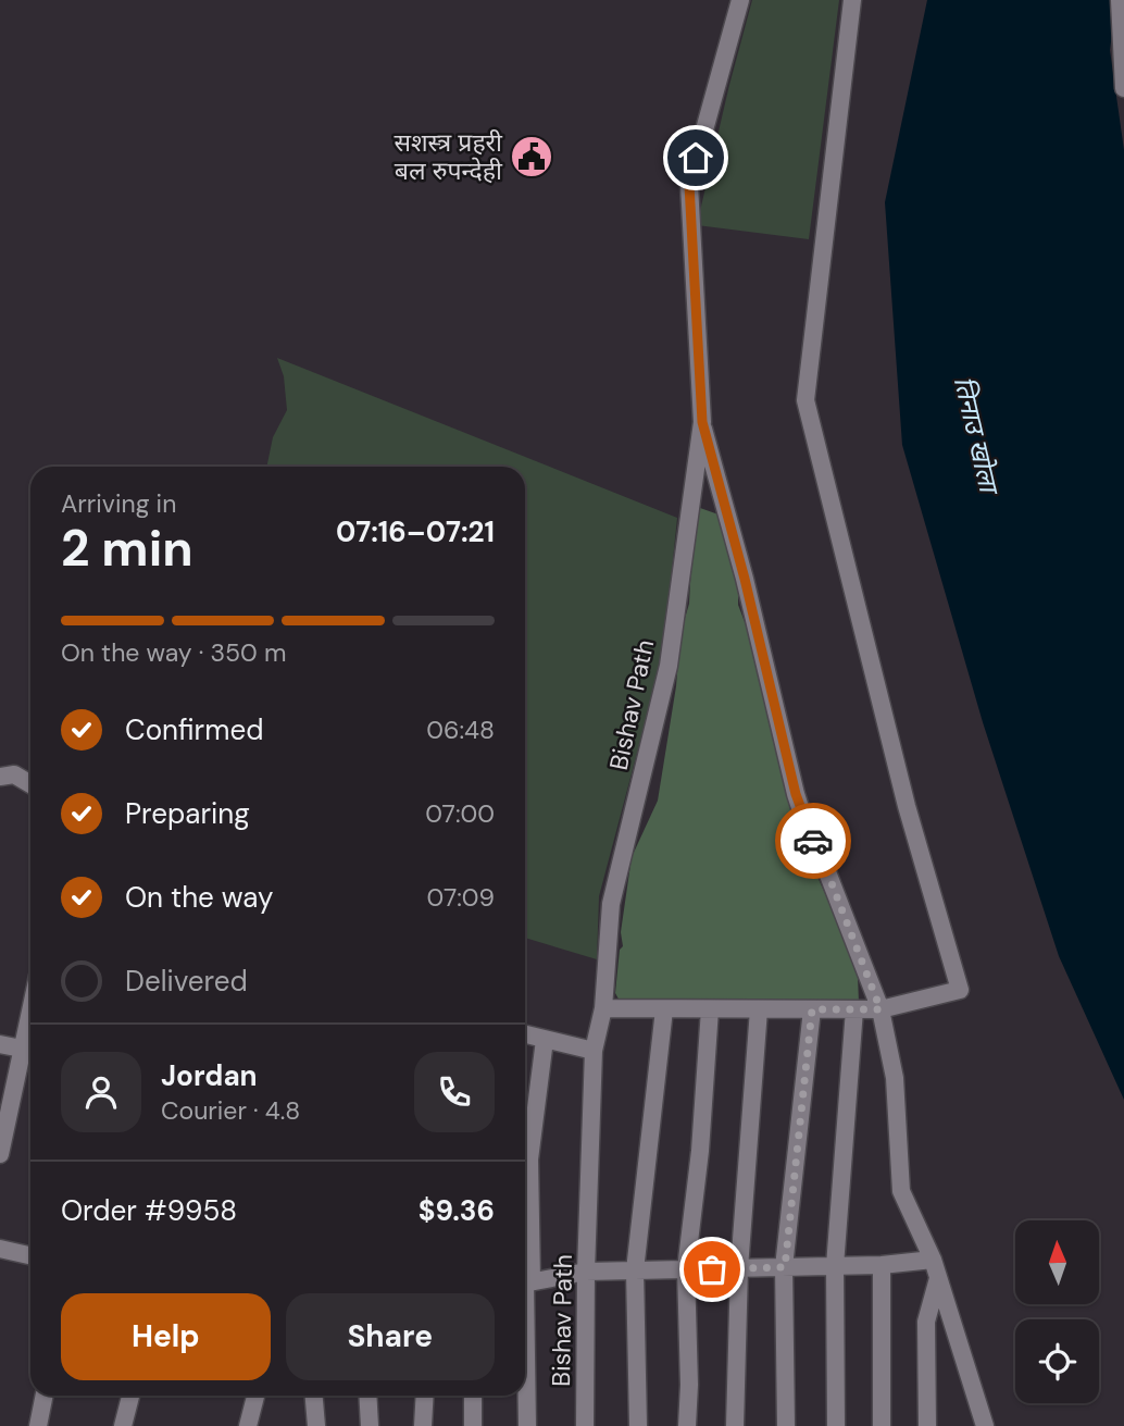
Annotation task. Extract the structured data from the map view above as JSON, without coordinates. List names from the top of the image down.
{
  "streets": {
    "street": ["Bishav Path"]
  },
  "water": ["तिनाउ खोला"],
  "places": {
    "public building": ["सशस्त्र प्रहरी बल रुपन्देही"]
  },
  "north": "top",
  "page": {
    "heading": ["2 min", "Arriving in", "07:16–07:21"],
    "panel": [
      "Jordan",
      "Courier · 4.8",
      "Order #9958",
      "$9.36"
    ],
    "bar": "On the way · 350 m",
    "list": [
      ["Confirmed", "06:48"],
      ["Preparing", "07:00"],
      ["On the way", "07:09"],
      "Delivered"
    ],
    "buttons": ["Help", "Share"]
  }
}
